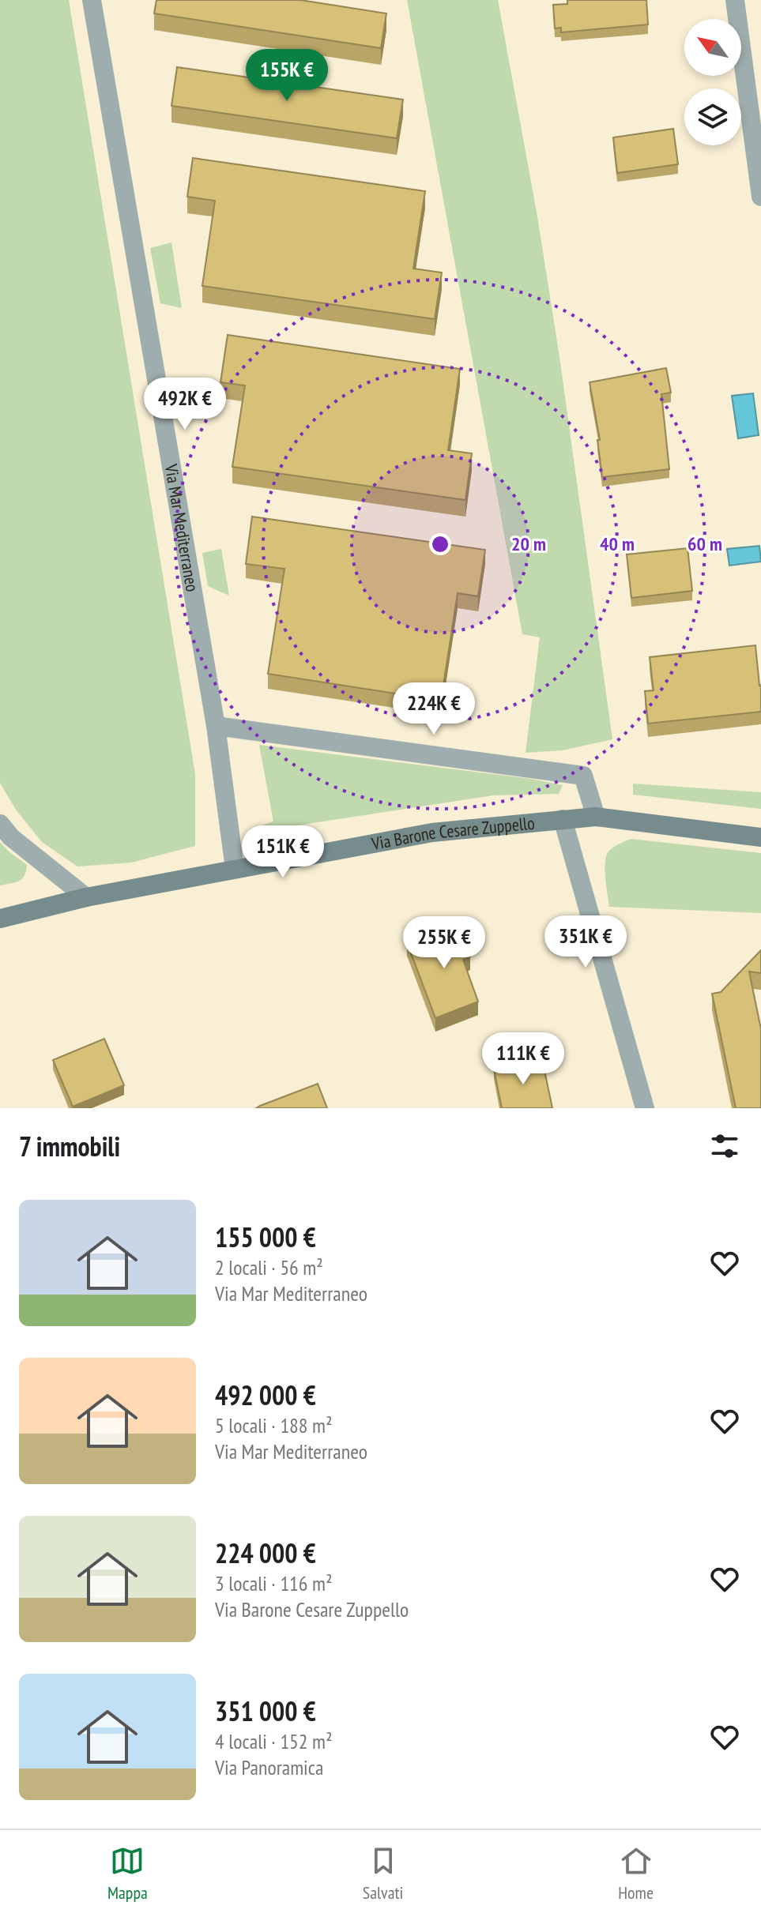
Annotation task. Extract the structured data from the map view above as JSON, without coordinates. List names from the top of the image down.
{
  "streets": {
    "main road": ["Via Barone Cesare Zuppello"],
    "street": ["Via Mar Mediterraneo"]
  },
  "crossings": [
    ["Via Mar Mediterraneo", "Via Barone Cesare Zuppello"]
  ],
  "north": "top left",
  "page": {
    "price": [
      "155K €",
      "492K €",
      "224K €",
      "151K €",
      "351K €",
      "255K €",
      "111K €"
    ],
    "heading": "7 immobili",
    "list": [
      {
        "name": "155 000 €",
        "note": "2 locali · 56 m² · Via Mar Mediterraneo"
      },
      {
        "name": "492 000 €",
        "note": "5 locali · 188 m² · Via Mar Mediterraneo"
      },
      {
        "name": "224 000 €",
        "note": "3 locali · 116 m² · Via Barone Cesare Zuppello"
      },
      {
        "name": "351 000 €",
        "note": "4 locali · 152 m² · Via Panoramica"
      }
    ],
    "tabs": ["Mappa", "Salvati", "Home"]
  },
  "rings": ["20 m", "40 m", "60 m"]
}
